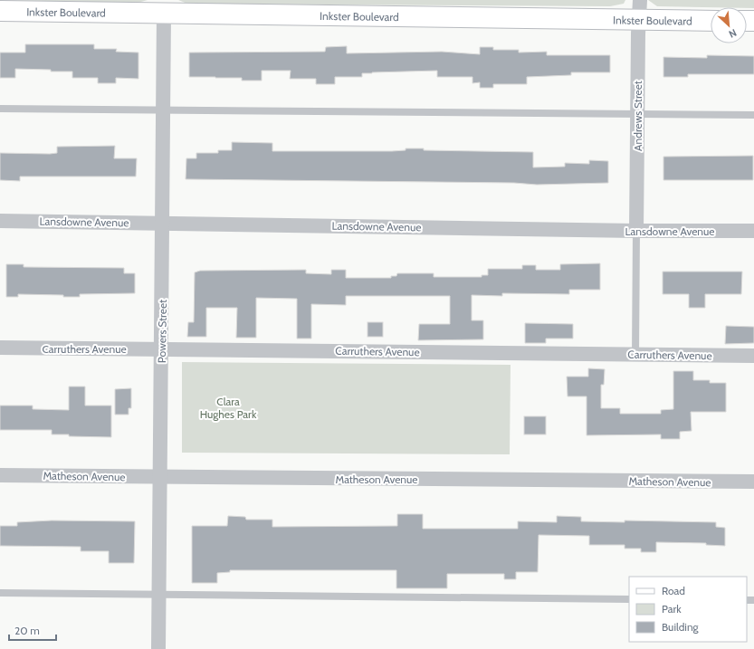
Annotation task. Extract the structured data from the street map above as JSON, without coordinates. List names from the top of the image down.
{
  "streets": {
    "main road": ["Inkster Boulevard"],
    "street": [
      "Andrews Street",
      "Lansdowne Avenue",
      "Powers Street",
      "Carruthers Avenue",
      "Matheson Avenue"
    ]
  },
  "crossings": [
    ["Inkster Boulevard", "Andrews Street"],
    ["Inkster Boulevard", "Powers Street"],
    ["Andrews Street", "Lansdowne Avenue"],
    ["Lansdowne Avenue", "Powers Street"],
    ["Powers Street", "Carruthers Avenue"],
    ["Powers Street", "Matheson Avenue"]
  ],
  "parks": ["Clara Hughes Park"],
  "legend": ["Road", "Park", "Building"],
  "scale_bar": "20 m",
  "north": "bottom right"
}
